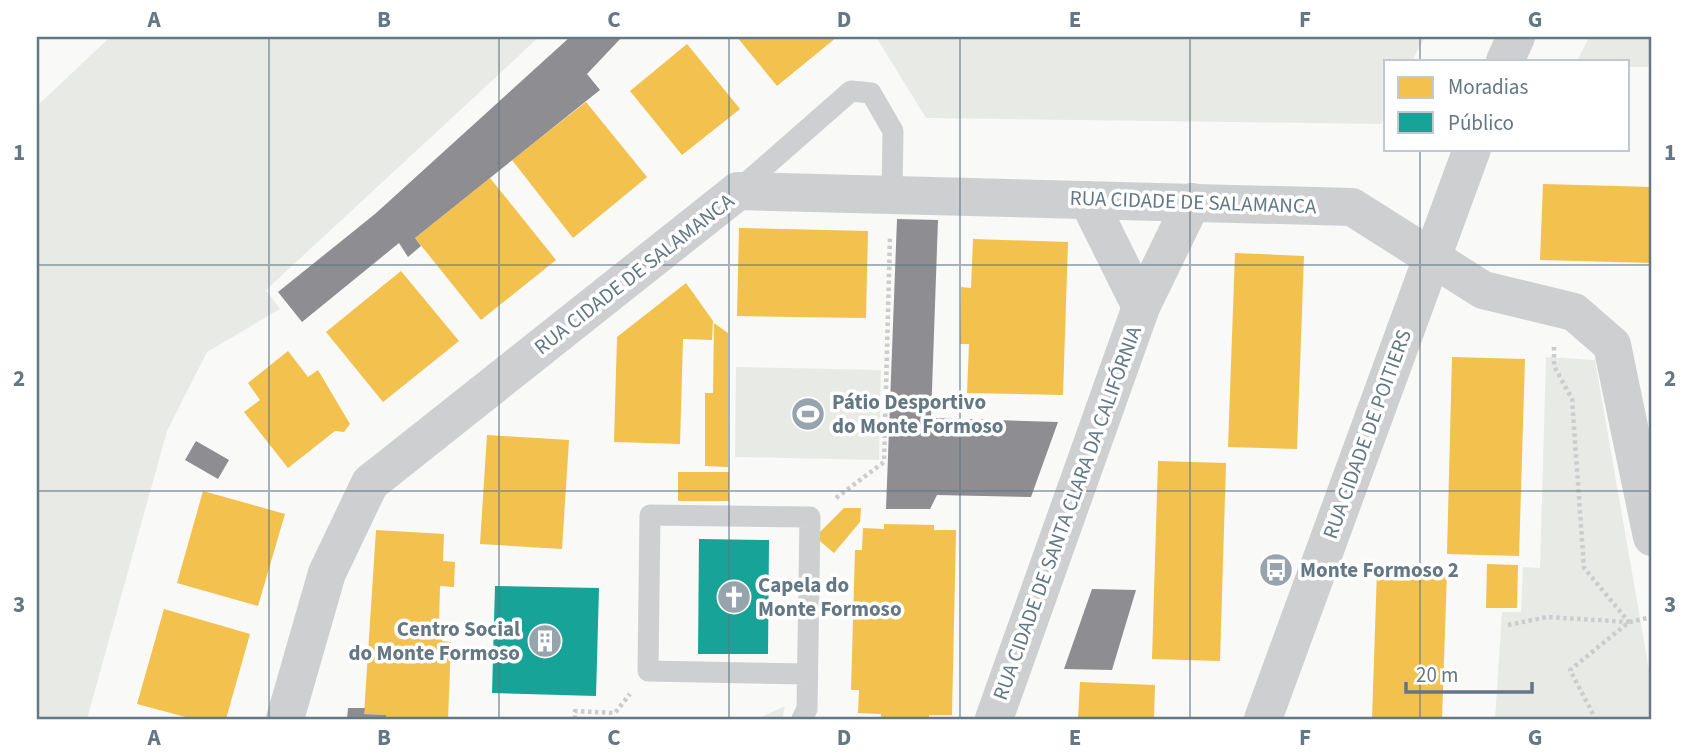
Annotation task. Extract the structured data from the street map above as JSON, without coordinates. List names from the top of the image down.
{
  "streets": {
    "street": ["RUA CIDADE DE SALAMANCA", "RUA CIDADE DE POITIERS", "RUA CIDADE DE SANTA CLARA DA CALIFÓRNIA"]
  },
  "crossings": [
    ["RUA CIDADE DE SALAMANCA", "RUA CIDADE DE POITIERS"],
    ["RUA CIDADE DE SALAMANCA", "RUA CIDADE DE SANTA CLARA DA CALIFÓRNIA"]
  ],
  "places": {
    "sports": ["Pátio Desportivo do Monte Formoso"],
    "bus stop": ["Monte Formoso 2"],
    "church": ["Capela do Monte Formoso"],
    "building": ["Centro Social do Monte Formoso"]
  },
  "legend": ["Moradias", "Público"],
  "scale_bar": "20 m",
  "grid": {
    "columns": [
      "A",
      "B",
      "C",
      "D",
      "E",
      "F",
      "G"
    ],
    "rows": ["1", "2", "3"]
  }
}
